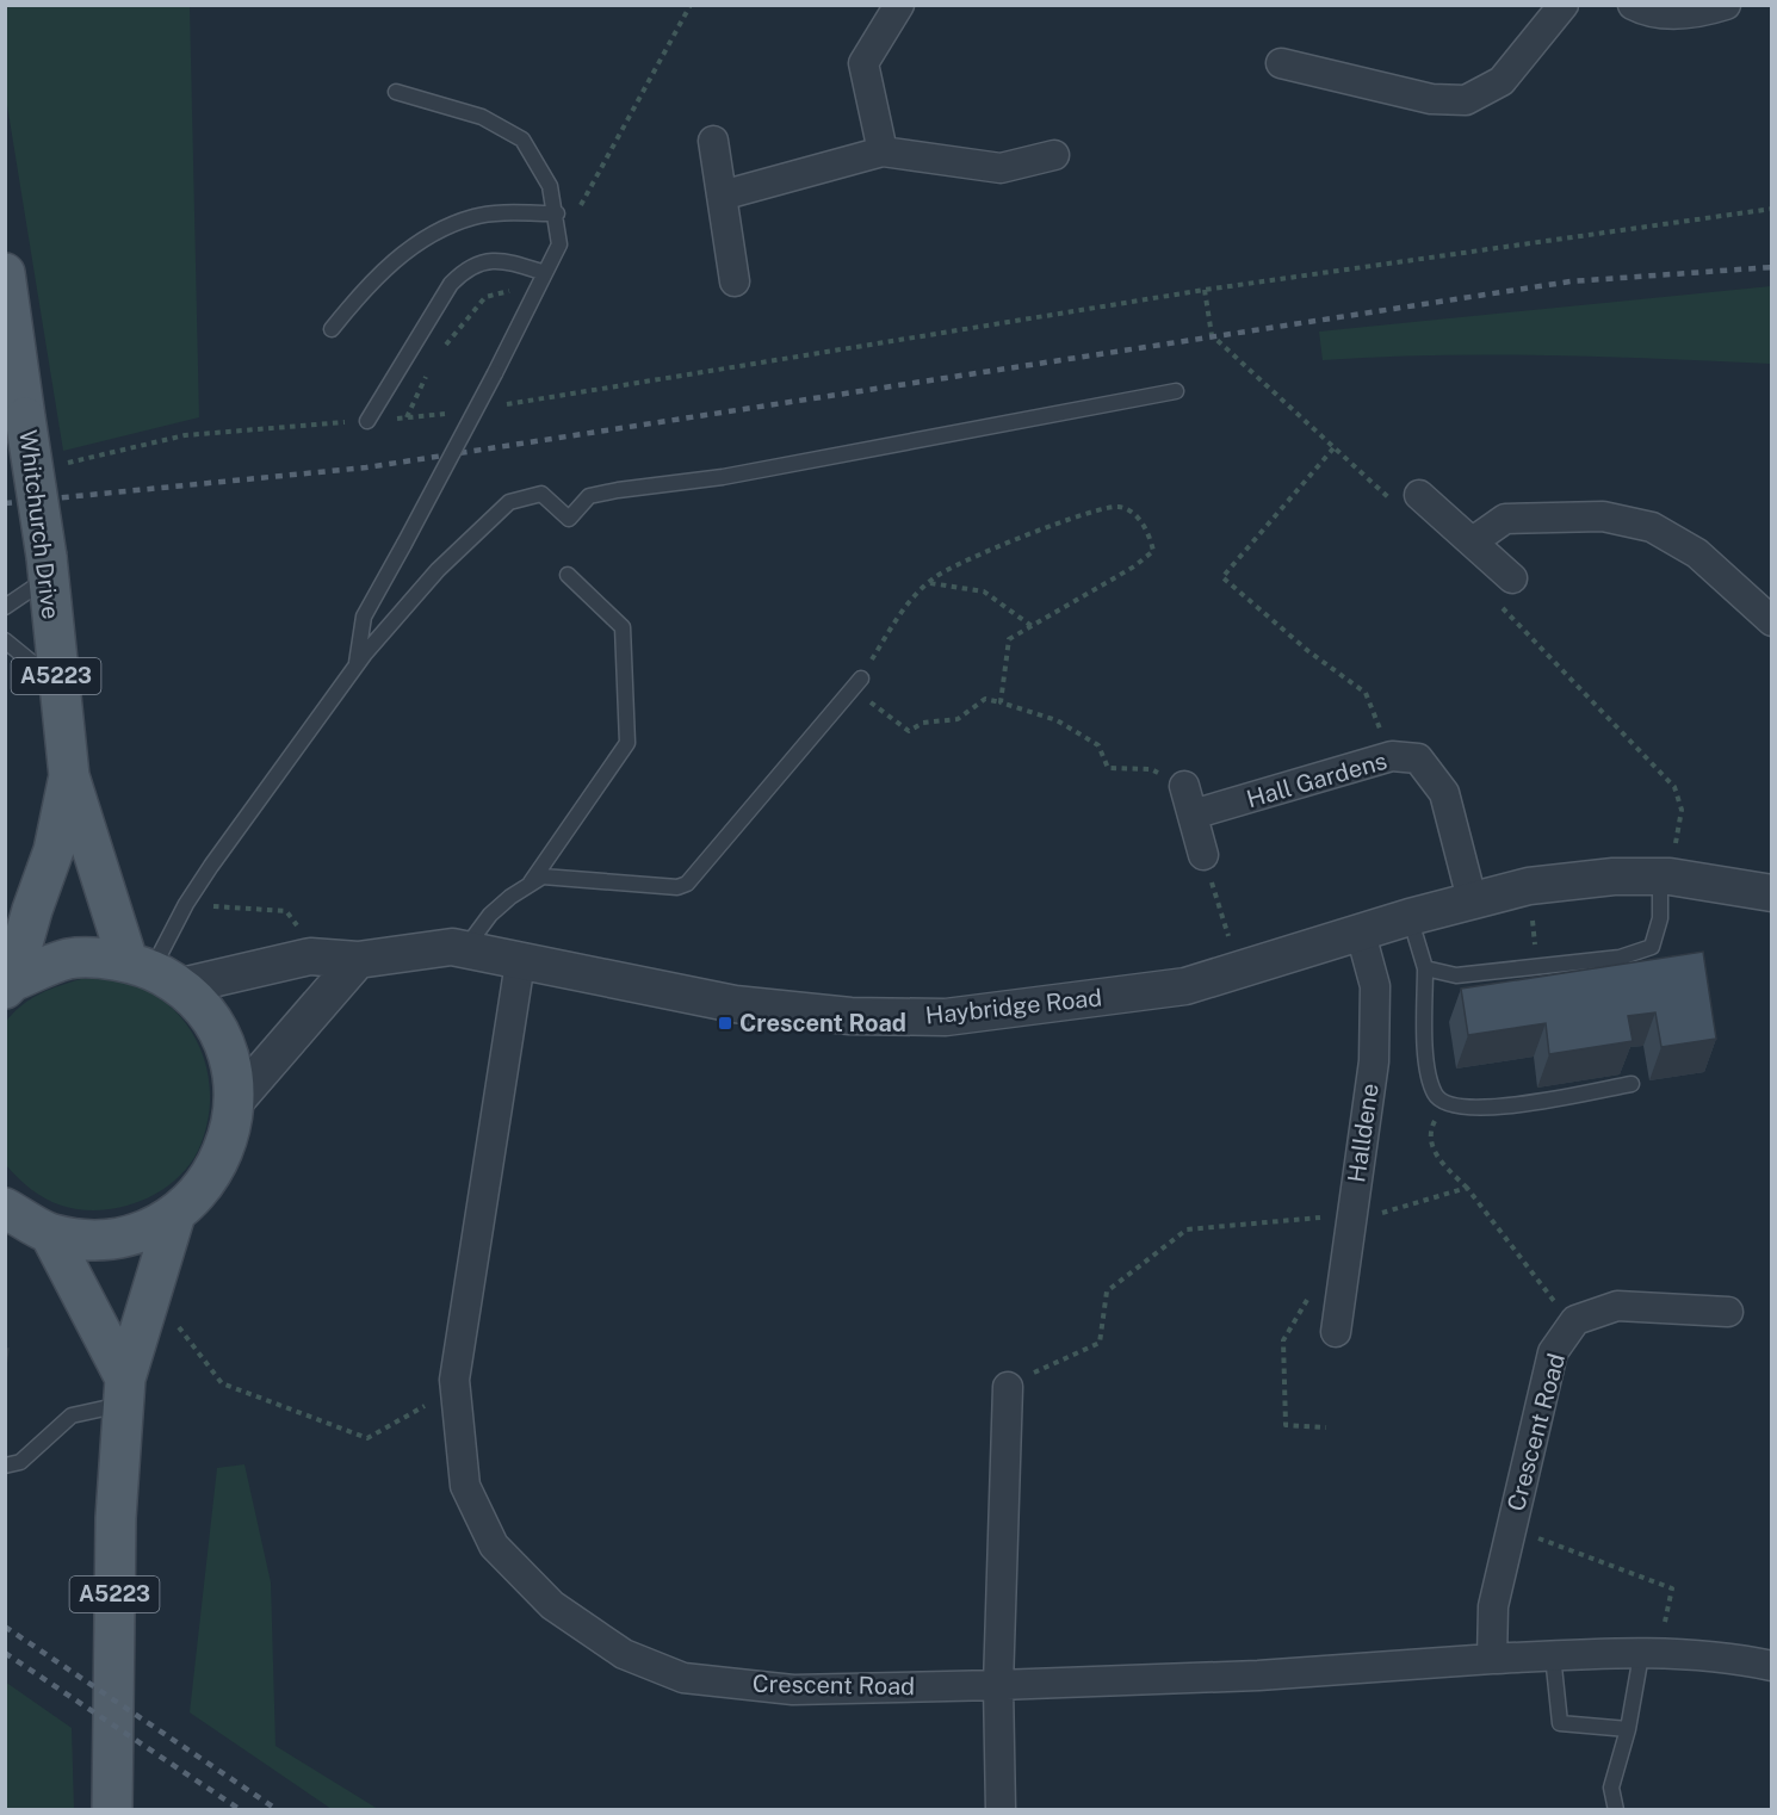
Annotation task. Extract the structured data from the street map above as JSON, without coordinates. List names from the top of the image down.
{
  "streets": {
    "main road": ["Whitchurch Drive", "A5223"],
    "street": [
      "Hall Gardens",
      "Haybridge Road",
      "Halldene",
      "Crescent Road"
    ]
  },
  "crossings": [
    ["Whitchurch Drive", "Haybridge Road"],
    ["Hall Gardens", "Haybridge Road"],
    ["Haybridge Road", "Halldene"],
    ["Haybridge Road", "Crescent Road"]
  ],
  "places": {
    "transit": ["Crescent Road"]
  }
}
